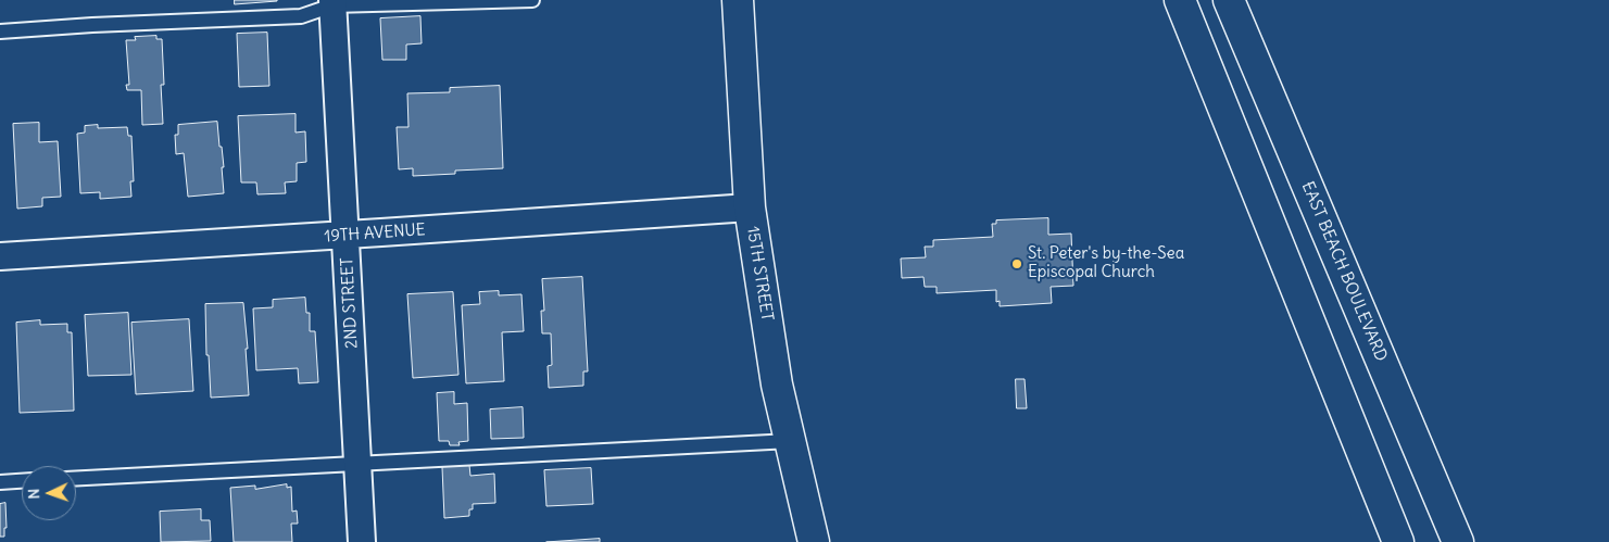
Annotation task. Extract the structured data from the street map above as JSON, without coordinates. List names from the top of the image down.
{
  "streets": {
    "main road": ["EAST BEACH BOULEVARD", "15TH STREET"],
    "street": ["19TH AVENUE", "2ND STREET"]
  },
  "crossings": [
    ["19TH AVENUE", "15TH STREET"],
    ["19TH AVENUE", "2ND STREET"]
  ],
  "places": ["St. Peter's by-the-Sea Episcopal Church"],
  "north": "left"
}
